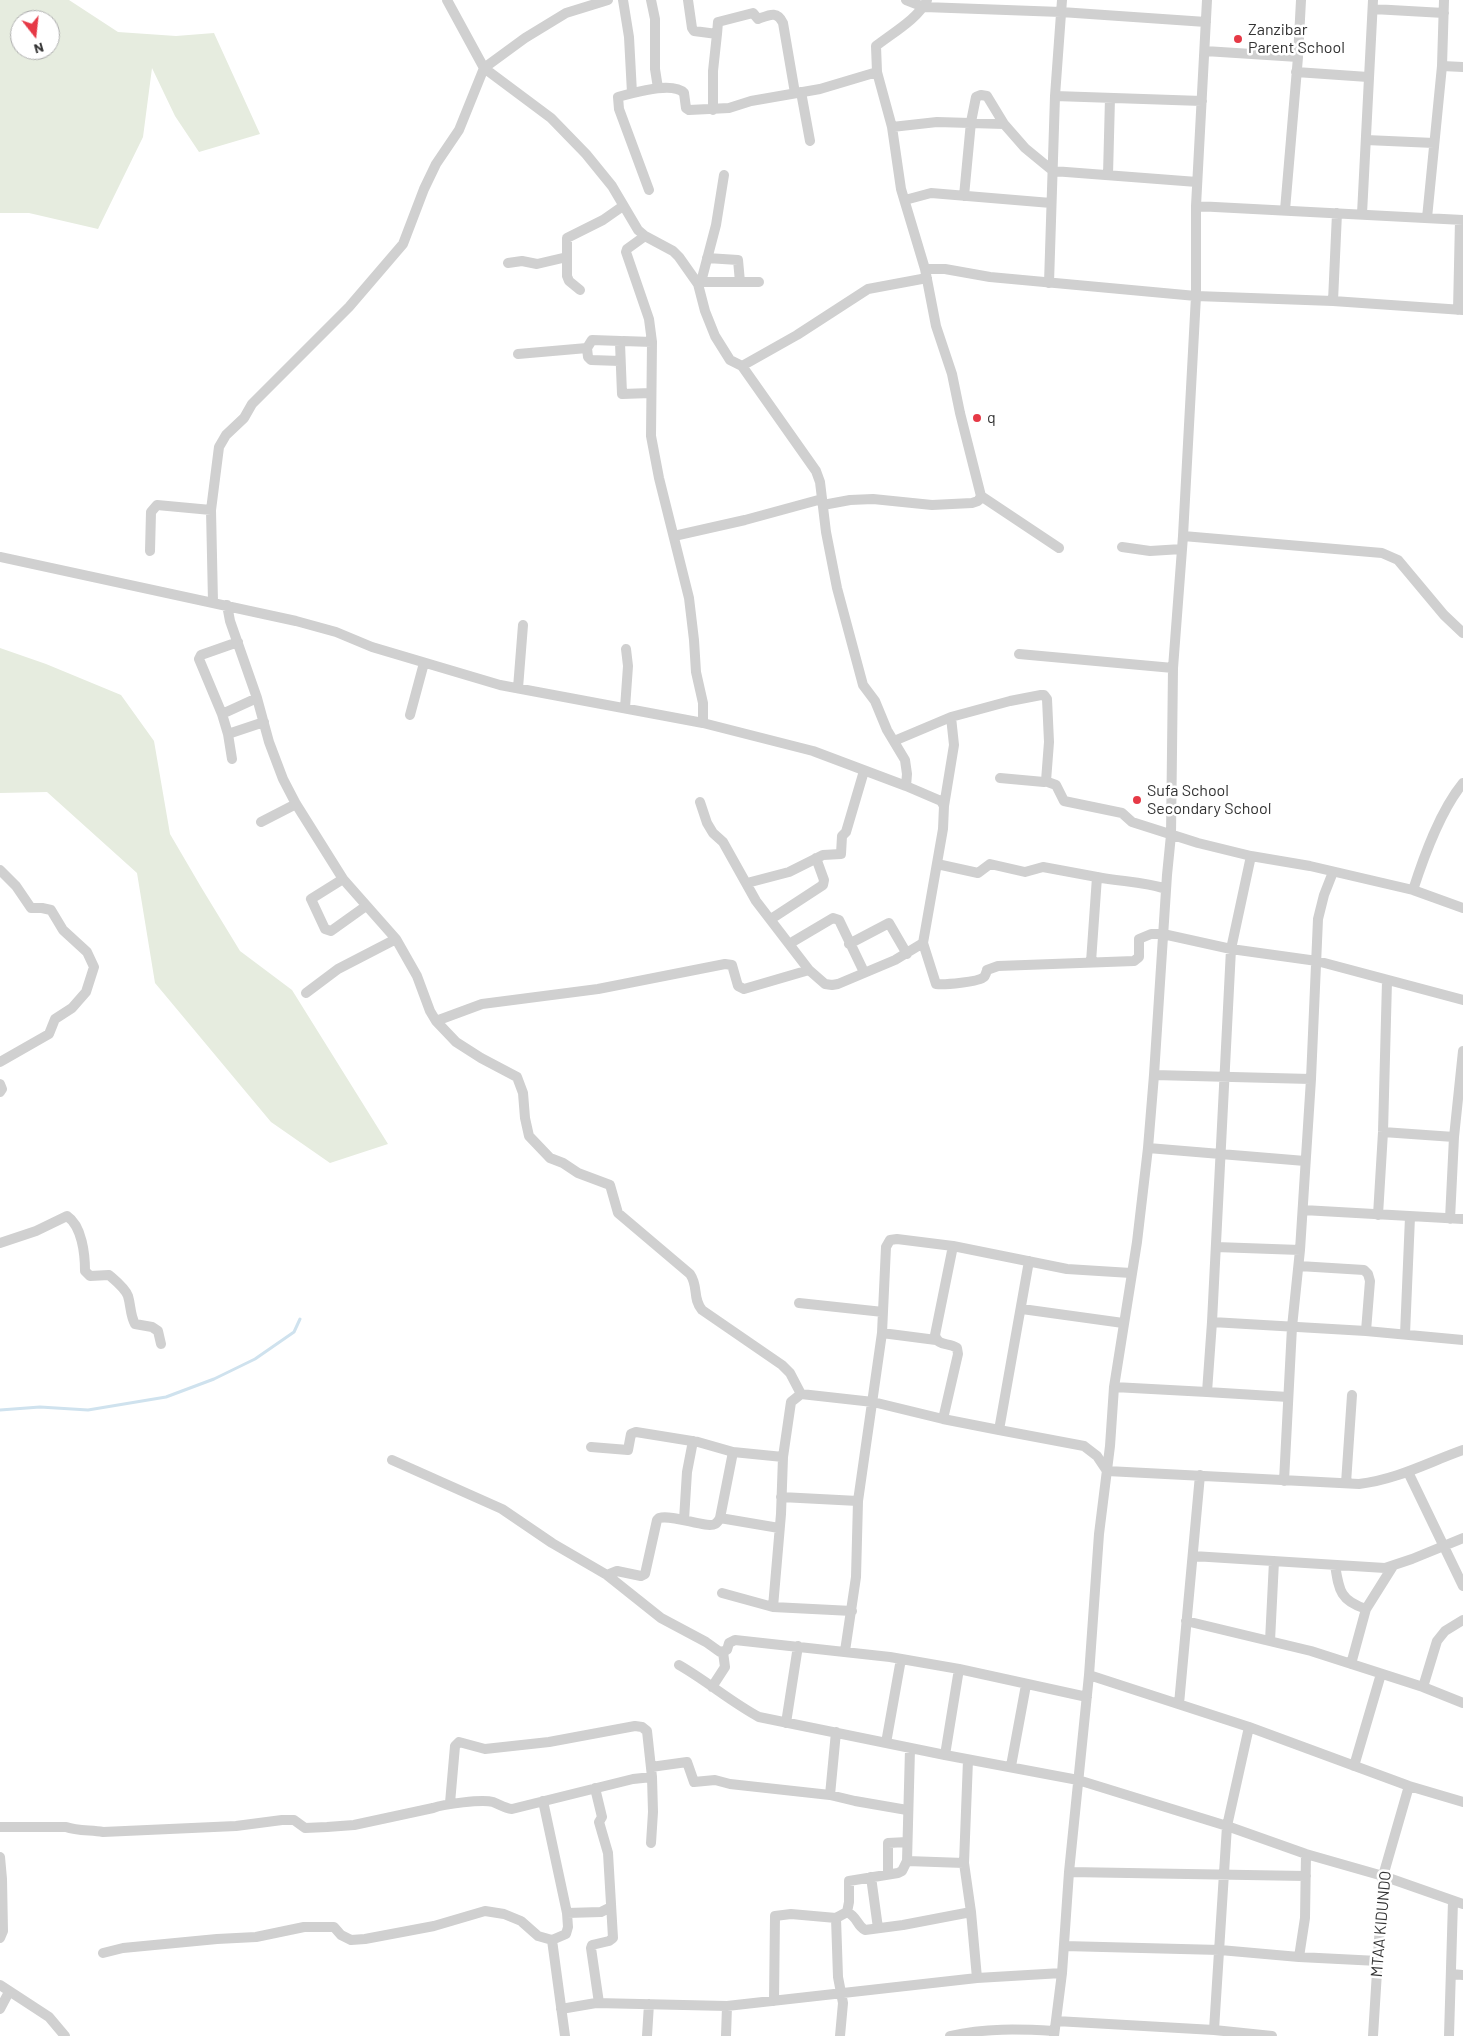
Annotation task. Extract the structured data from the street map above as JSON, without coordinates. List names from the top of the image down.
{
  "streets": {
    "street": ["MTAA KIDUNDO"]
  },
  "places": ["Zanzibar Parent School", "q", "Sufa School Secondary School"],
  "north": "bottom"
}
